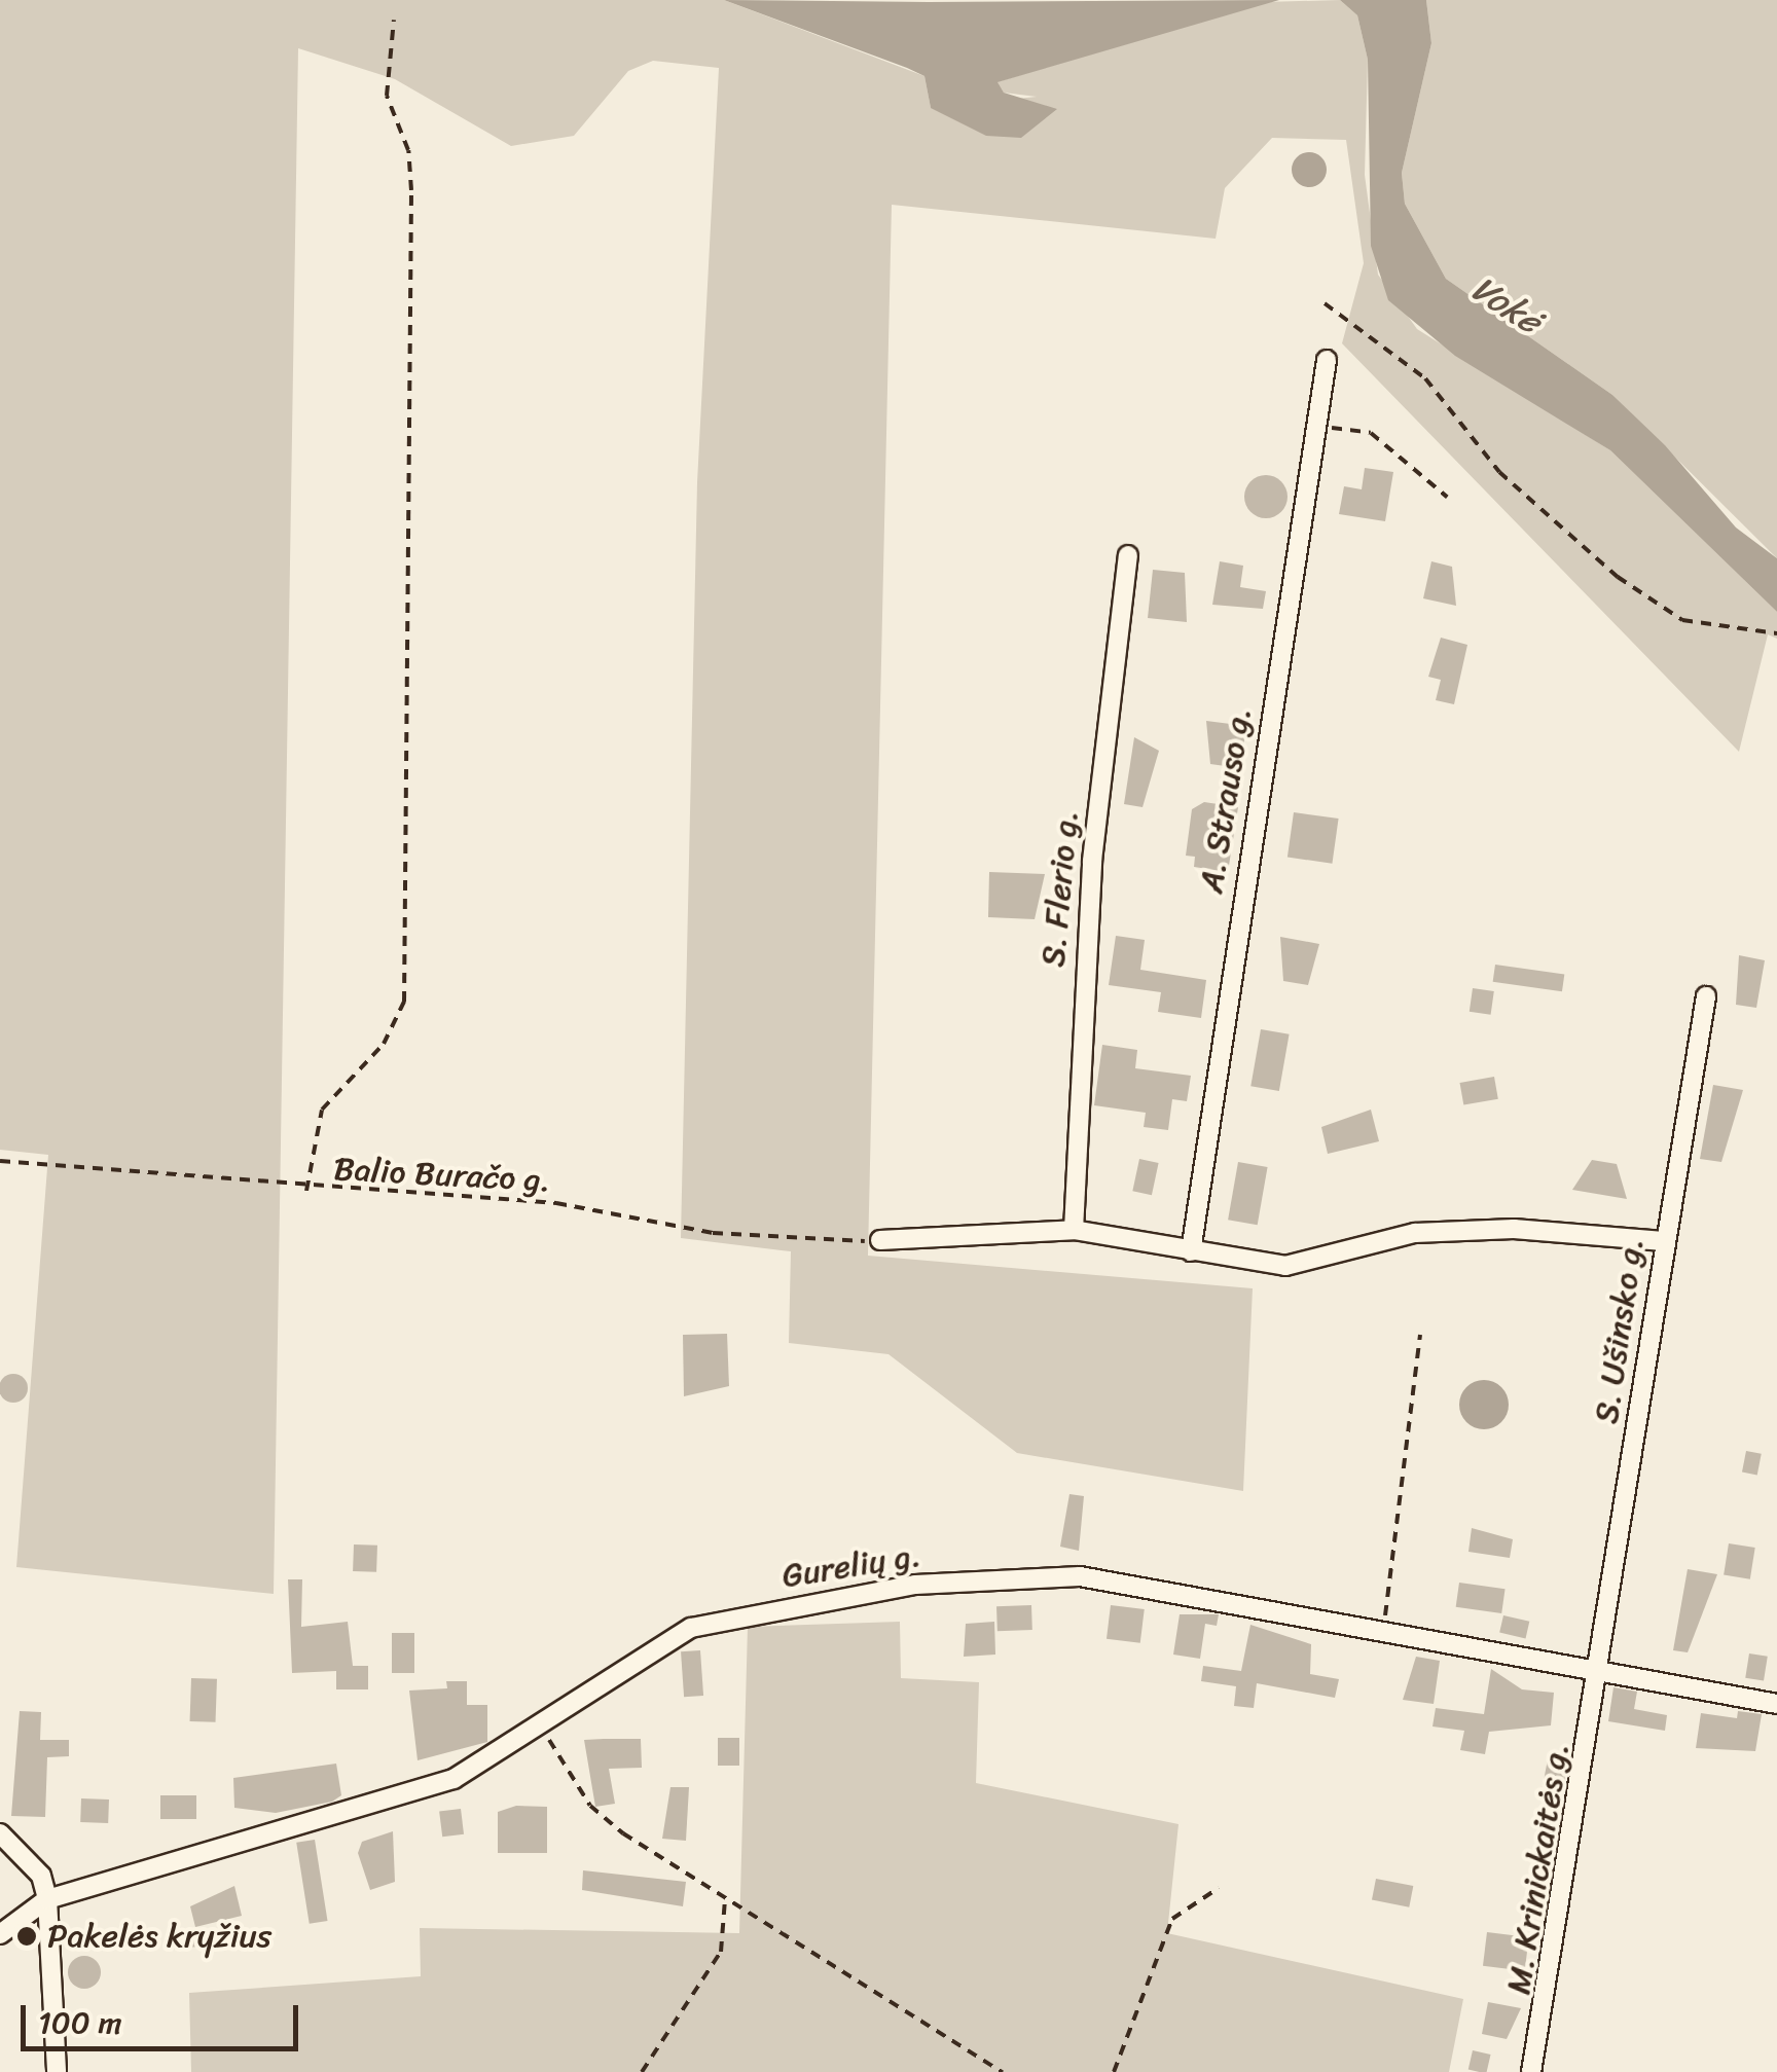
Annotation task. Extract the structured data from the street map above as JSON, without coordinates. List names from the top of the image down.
{
  "streets": {
    "street": [
      "A. Strauso g.",
      "S. Flerio g.",
      "S. Ušinsko g.",
      "Gurelių g.",
      "M. Krinickaitės g."
    ],
    "path": ["Balio Buračo g."]
  },
  "crossings": [
    ["S. Ušinsko g.", "Gurelių g."],
    ["S. Ušinsko g.", "M. Krinickaitės g."],
    ["Gurelių g.", "M. Krinickaitės g."]
  ],
  "water": ["Vokė"],
  "places": ["Pakelės kryžius"],
  "scale_bar": "100 m"
}
